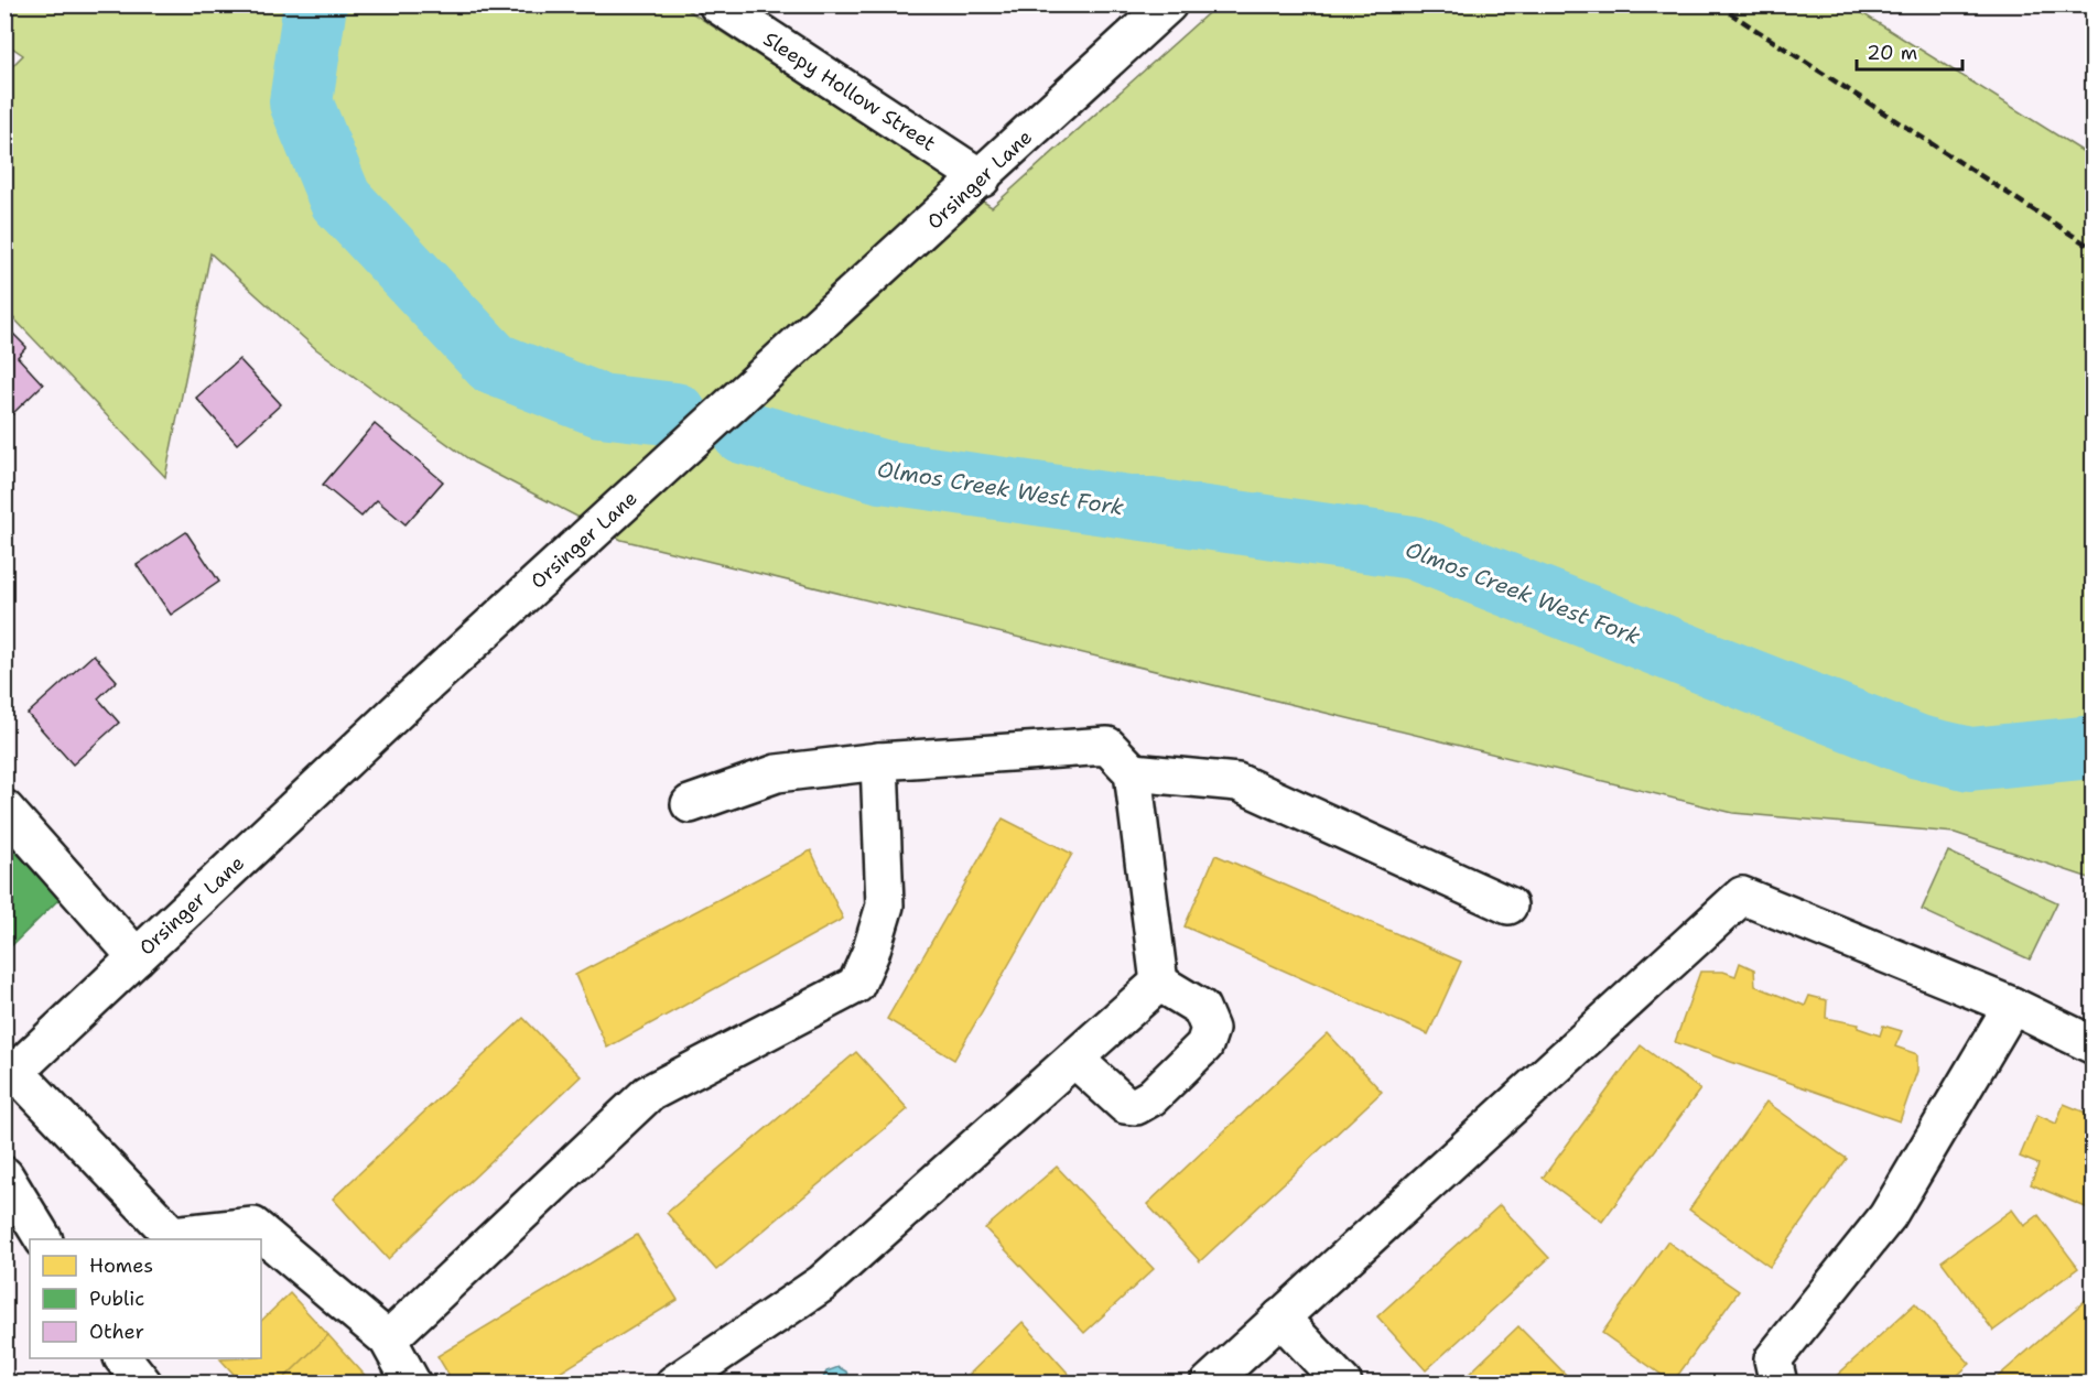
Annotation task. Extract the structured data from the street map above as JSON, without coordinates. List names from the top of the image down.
{
  "streets": {
    "street": ["Sleepy Hollow Street", "Orsinger Lane"]
  },
  "crossings": [
    ["Sleepy Hollow Street", "Orsinger Lane"]
  ],
  "water": ["Olmos Creek West Fork"],
  "legend": ["Homes", "Public", "Other"],
  "scale_bar": "20 m"
}
